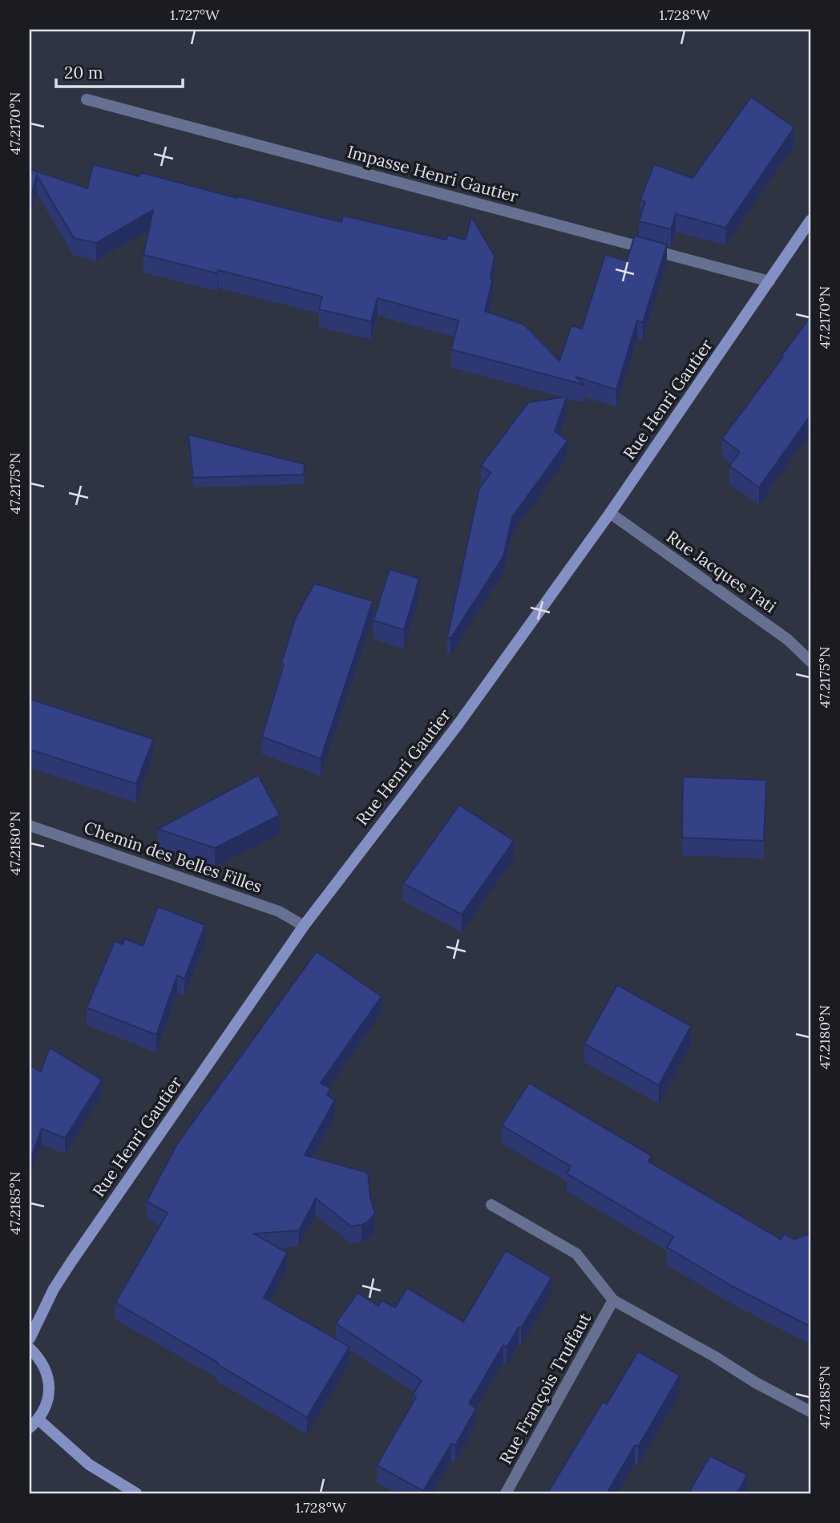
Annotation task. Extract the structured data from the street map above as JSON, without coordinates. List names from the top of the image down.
{
  "streets": {
    "main road": ["Rue Henri Gautier"],
    "street": [
      "Impasse Henri Gautier",
      "Rue Jacques Tati",
      "Chemin des Belles Filles",
      "Rue François Truffaut"
    ]
  },
  "crossings": [
    ["Impasse Henri Gautier", "Rue Henri Gautier"],
    ["Rue Henri Gautier", "Rue Jacques Tati"],
    ["Rue Henri Gautier", "Chemin des Belles Filles"]
  ],
  "scale_bar": "20 m",
  "coordinates": [
    "1.727°W",
    "1.728°W",
    "47.2170°N",
    "47.2175°N",
    "47.2180°N",
    "47.2185°N"
  ]
}
